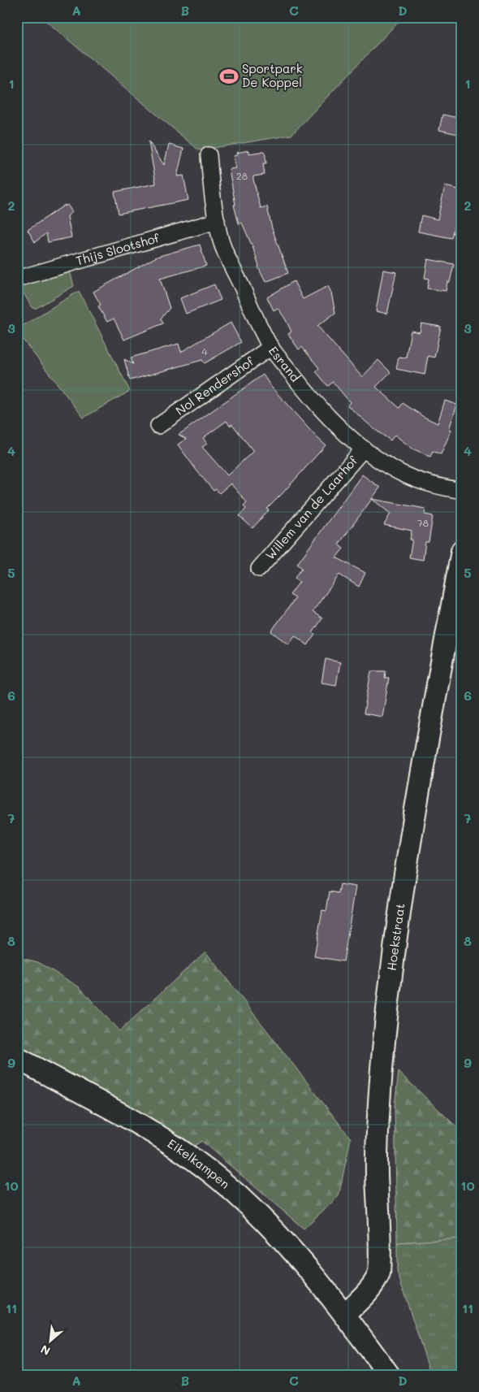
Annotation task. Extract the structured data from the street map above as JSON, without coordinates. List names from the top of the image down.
{
  "streets": {
    "street": [
      "Thijs Slootshof",
      "Esrand",
      "Nol Rendershof",
      "Willem van de Laarhof",
      "Hoekstraat",
      "Eikelkampen"
    ]
  },
  "crossings": [
    ["Thijs Slootshof", "Esrand"],
    ["Esrand", "Nol Rendershof"],
    ["Esrand", "Willem van de Laarhof"],
    ["Hoekstraat", "Eikelkampen"]
  ],
  "places": {
    "sports": ["Sportpark De Koppel"]
  },
  "house_numbers": ["28", "4", "78"],
  "north": "bottom left",
  "grid": {
    "columns": [
      "A",
      "B",
      "C",
      "D"
    ],
    "rows": [
      "1",
      "2",
      "3",
      "4",
      "5",
      "6",
      "7",
      "8",
      "9",
      "10",
      "11"
    ]
  }
}
